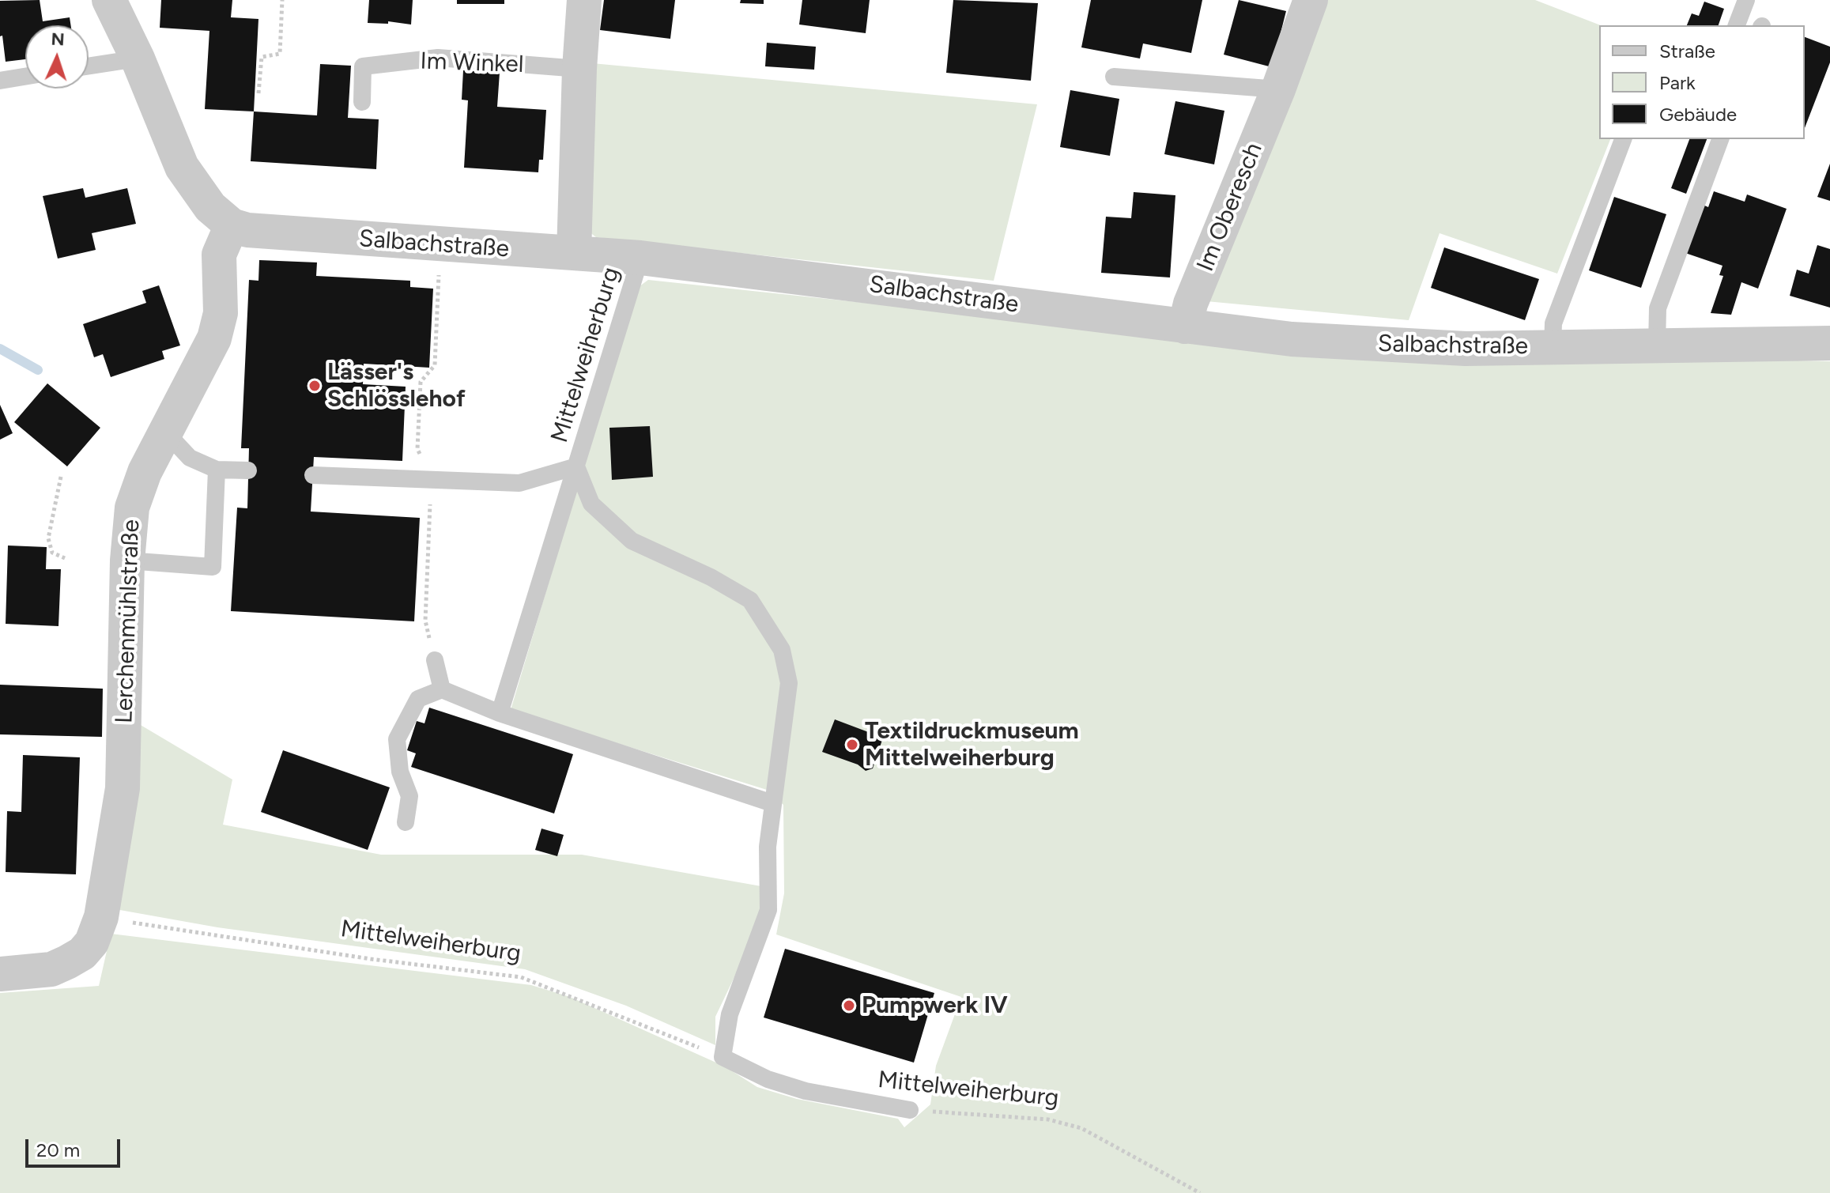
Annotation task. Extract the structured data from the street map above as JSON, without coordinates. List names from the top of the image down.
{
  "streets": {
    "street": ["Im Oberesch", "Salbachstraße", "Lerchenmühlstraße"],
    "lane": ["Im Winkel", "Mittelweiherburg"]
  },
  "crossings": [
    ["Im Oberesch", "Salbachstraße"],
    ["Salbachstraße", "Mittelweiherburg"],
    ["Salbachstraße", "Lerchenmühlstraße"],
    ["Mittelweiherburg", "Lerchenmühlstraße"]
  ],
  "places": ["Lässer's Schlösslehof", "Textildruckmuseum Mittelweiherburg", "Pumpwerk IV"],
  "legend": ["Straße", "Park", "Gebäude"],
  "scale_bar": "20 m",
  "north": "top"
}
